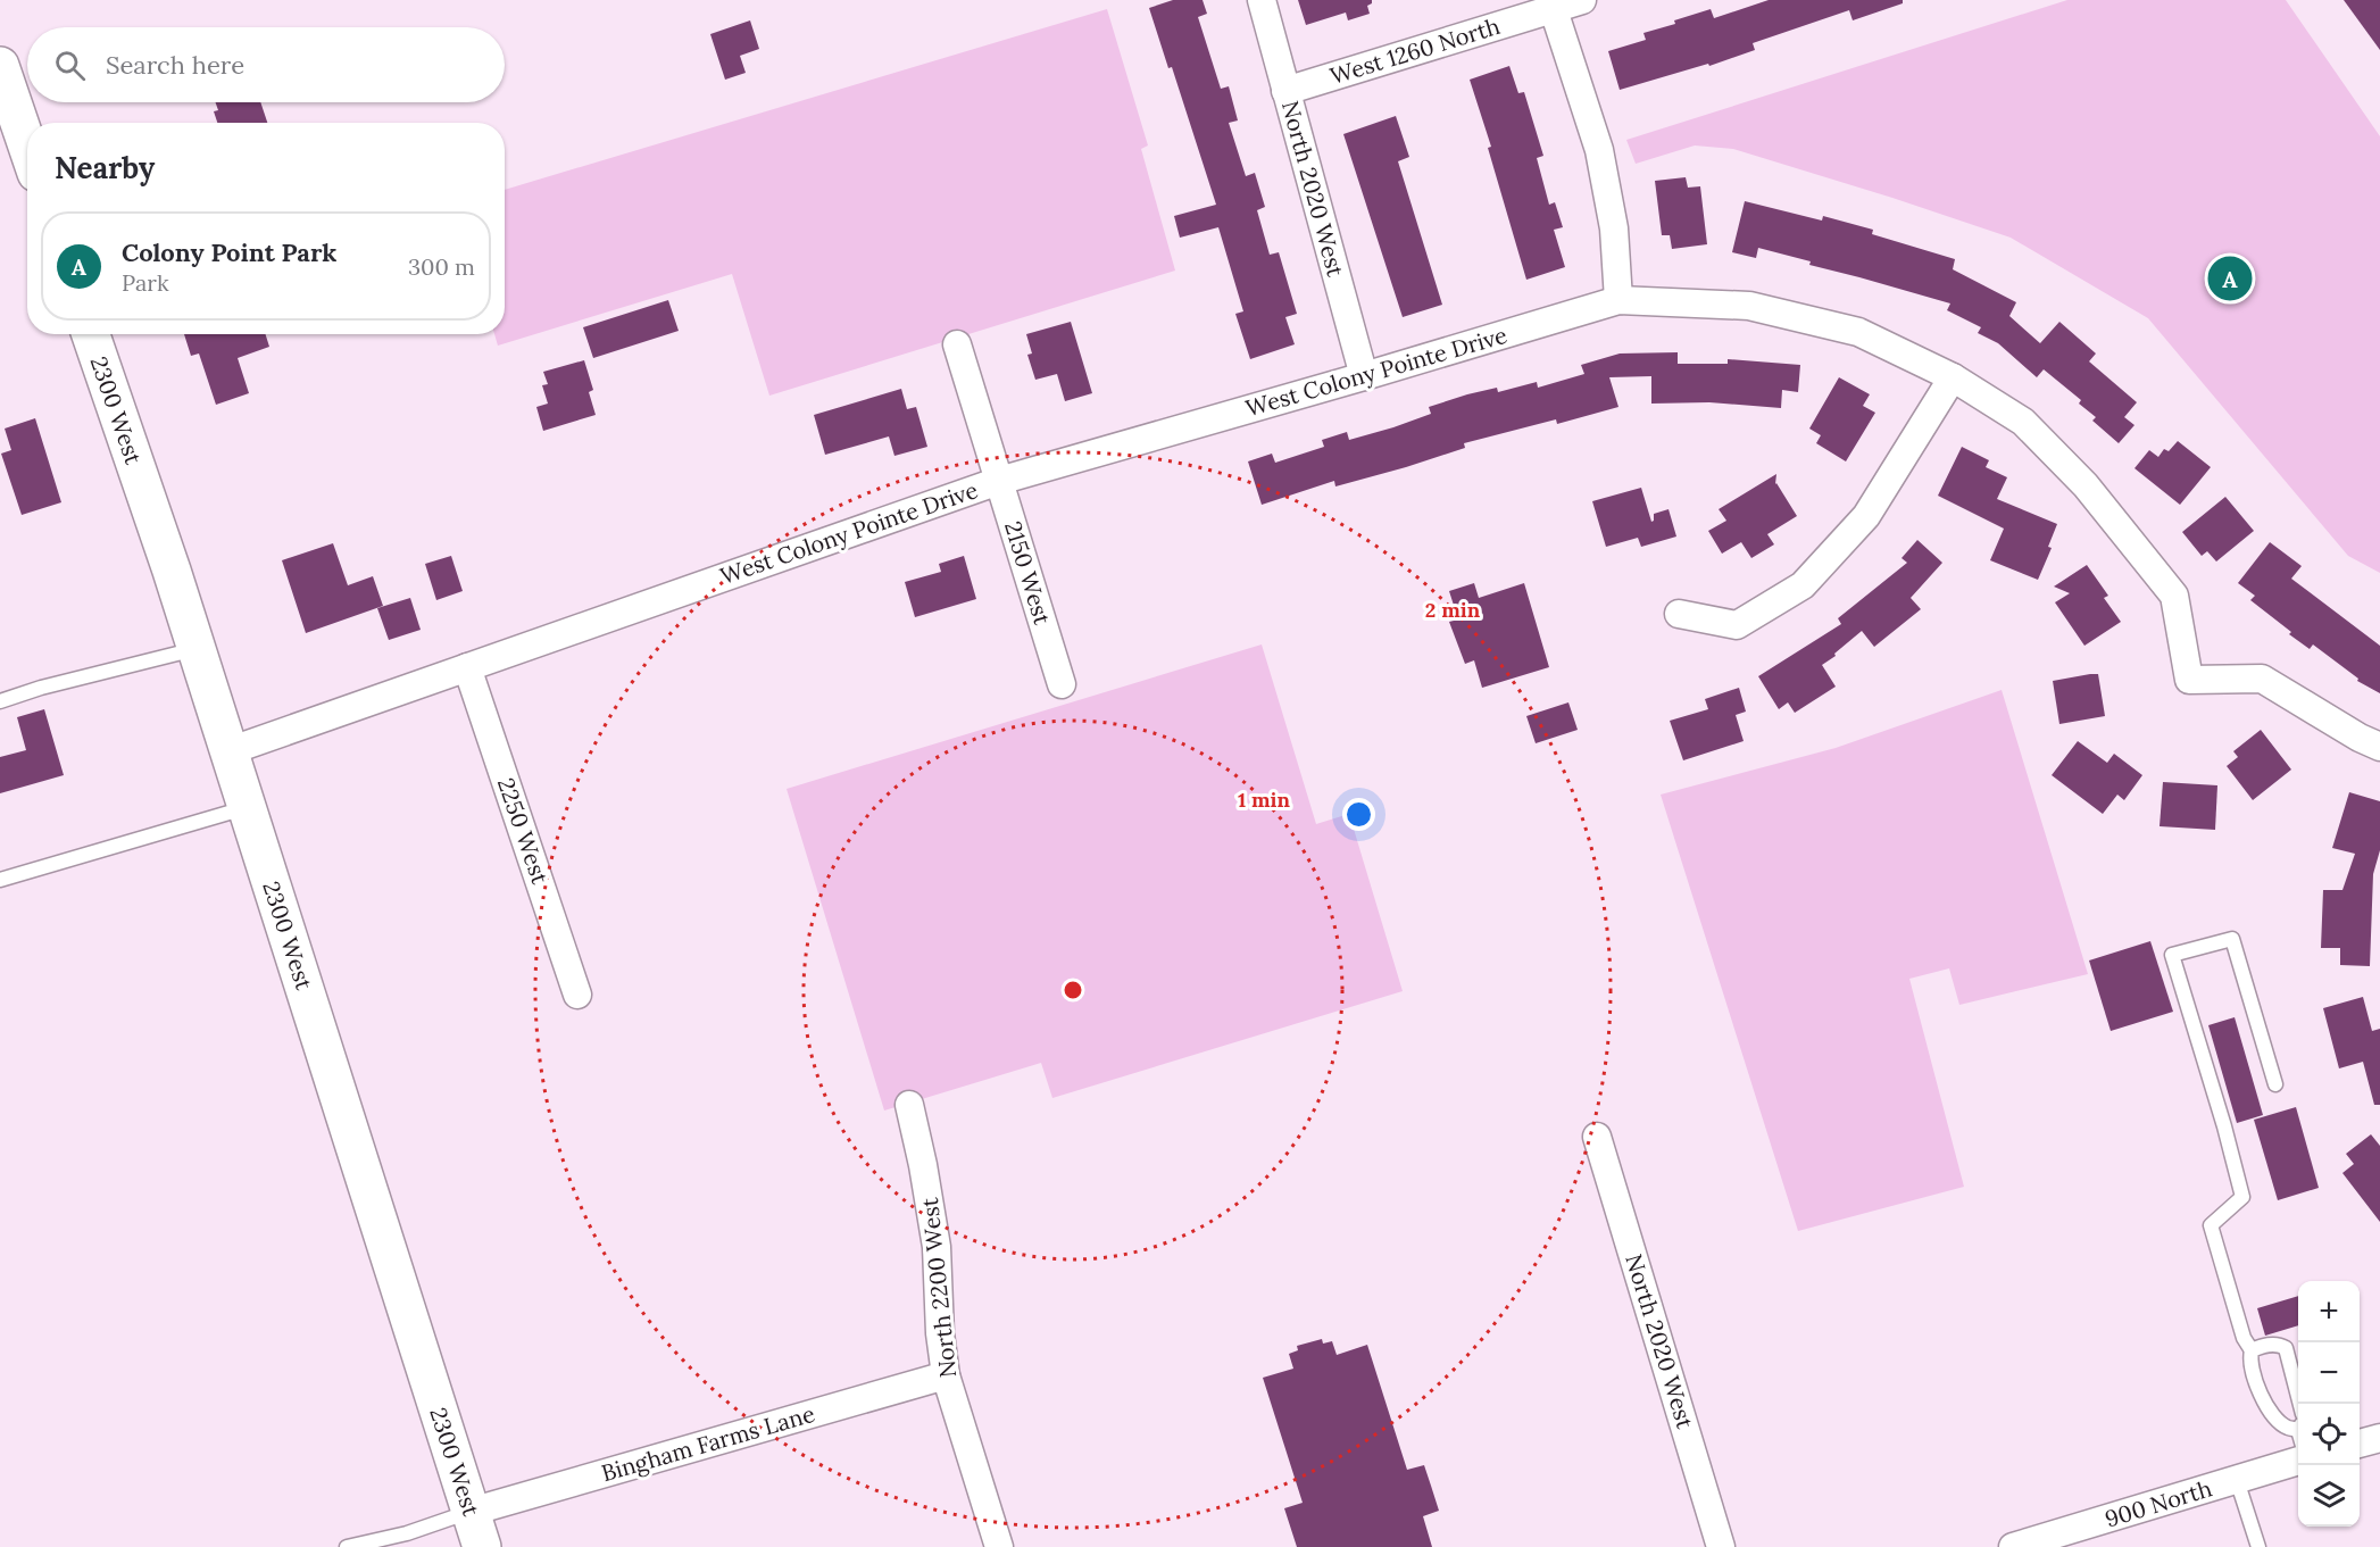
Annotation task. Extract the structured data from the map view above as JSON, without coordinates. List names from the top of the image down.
{
  "streets": {
    "main road": ["2300 West"],
    "street": [
      "West 1260 North",
      "North 2020 West",
      "West Colony Pointe Drive",
      "2150 West",
      "2250 West",
      "North 2200 West",
      "Bingham Farms Lane",
      "900 North"
    ]
  },
  "crossings": [
    ["West 1260 North", "North 2020 West"],
    ["North 2020 West", "West Colony Pointe Drive"],
    ["West Colony Pointe Drive", "2300 West"],
    ["West Colony Pointe Drive", "2150 West"],
    ["West Colony Pointe Drive", "2250 West"],
    ["2300 West", "Bingham Farms Lane"],
    ["North 2200 West", "Bingham Farms Lane"]
  ],
  "page": {
    "search": "Search here",
    "heading": "Nearby",
    "list": [
      {
        "mark": "A",
        "name": "Colony Point Park",
        "note": "Park",
        "value": "300 m"
      }
    ],
    "pins": "A",
    "map_buttons": ["+", "−"]
  },
  "rings": ["2 min", "1 min"]
}
